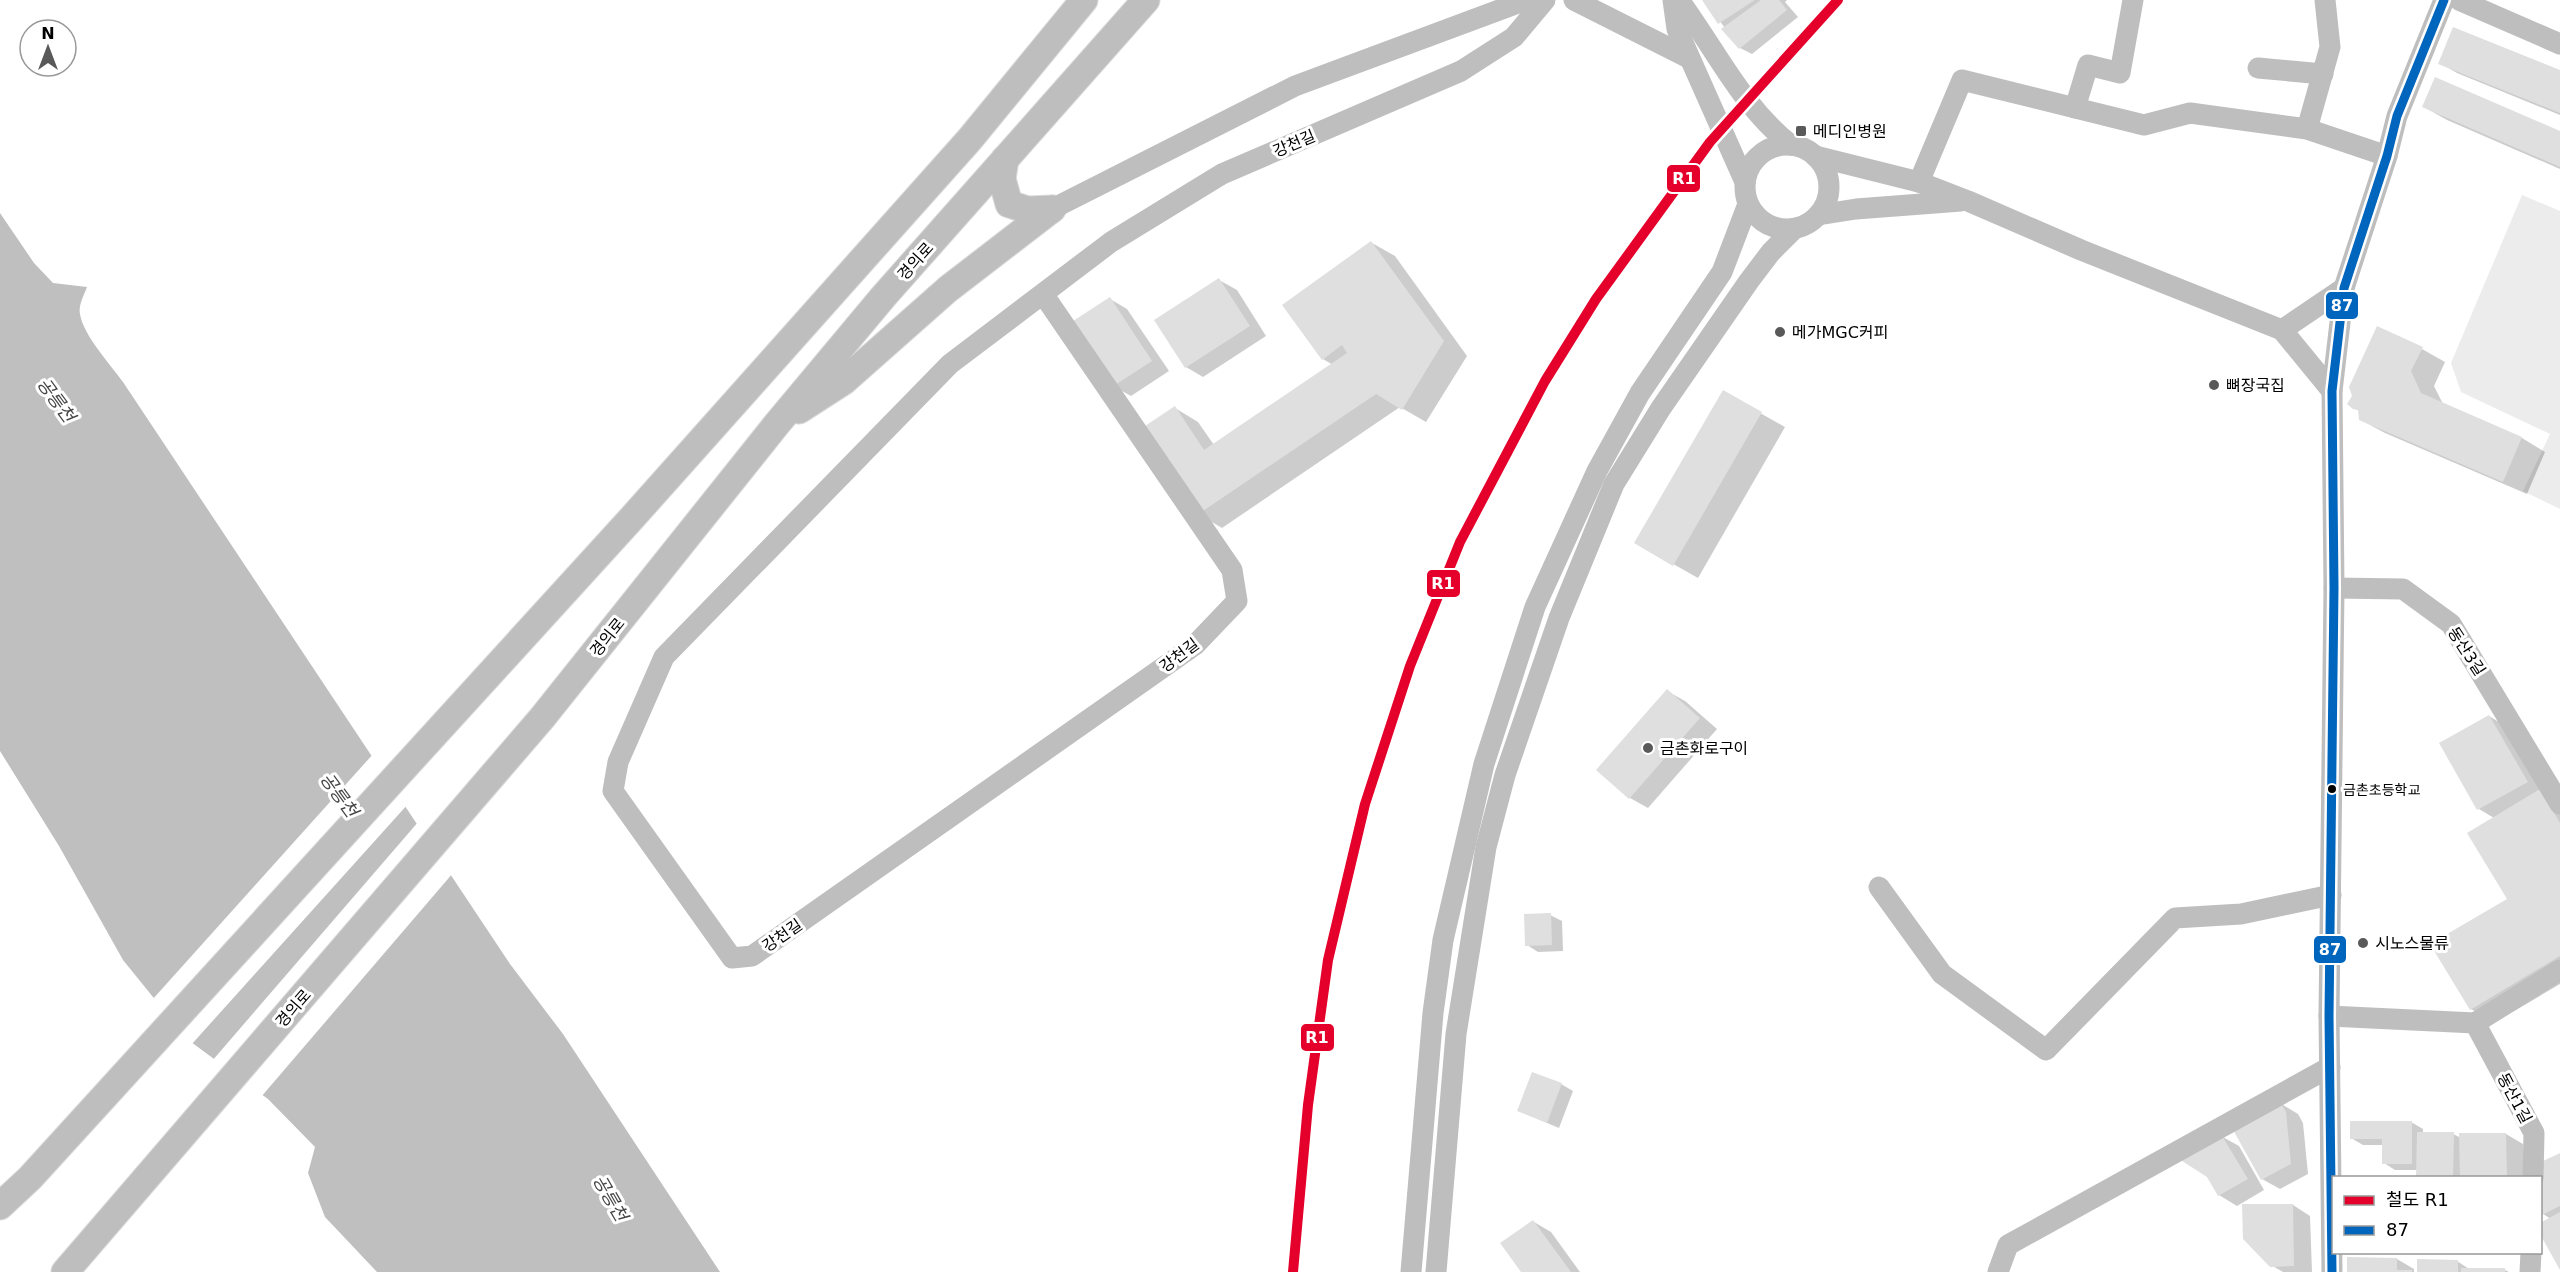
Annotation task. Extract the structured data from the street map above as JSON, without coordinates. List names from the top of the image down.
{
  "streets": {
    "main road": ["경의로"],
    "street": ["강천길", "동산3길", "동산1길"]
  },
  "water": ["공릉천"],
  "places": {
    "transit": ["메디인병원"],
    "other": [
      "메가MGC커피",
      "뼈장국집",
      "금촌화로구이",
      "금촌초등학교",
      "시노스물류"
    ]
  },
  "lines": ["rail line R1", "transit line 87"],
  "legend": ["철도 R1", "87"],
  "north": "top"
}
